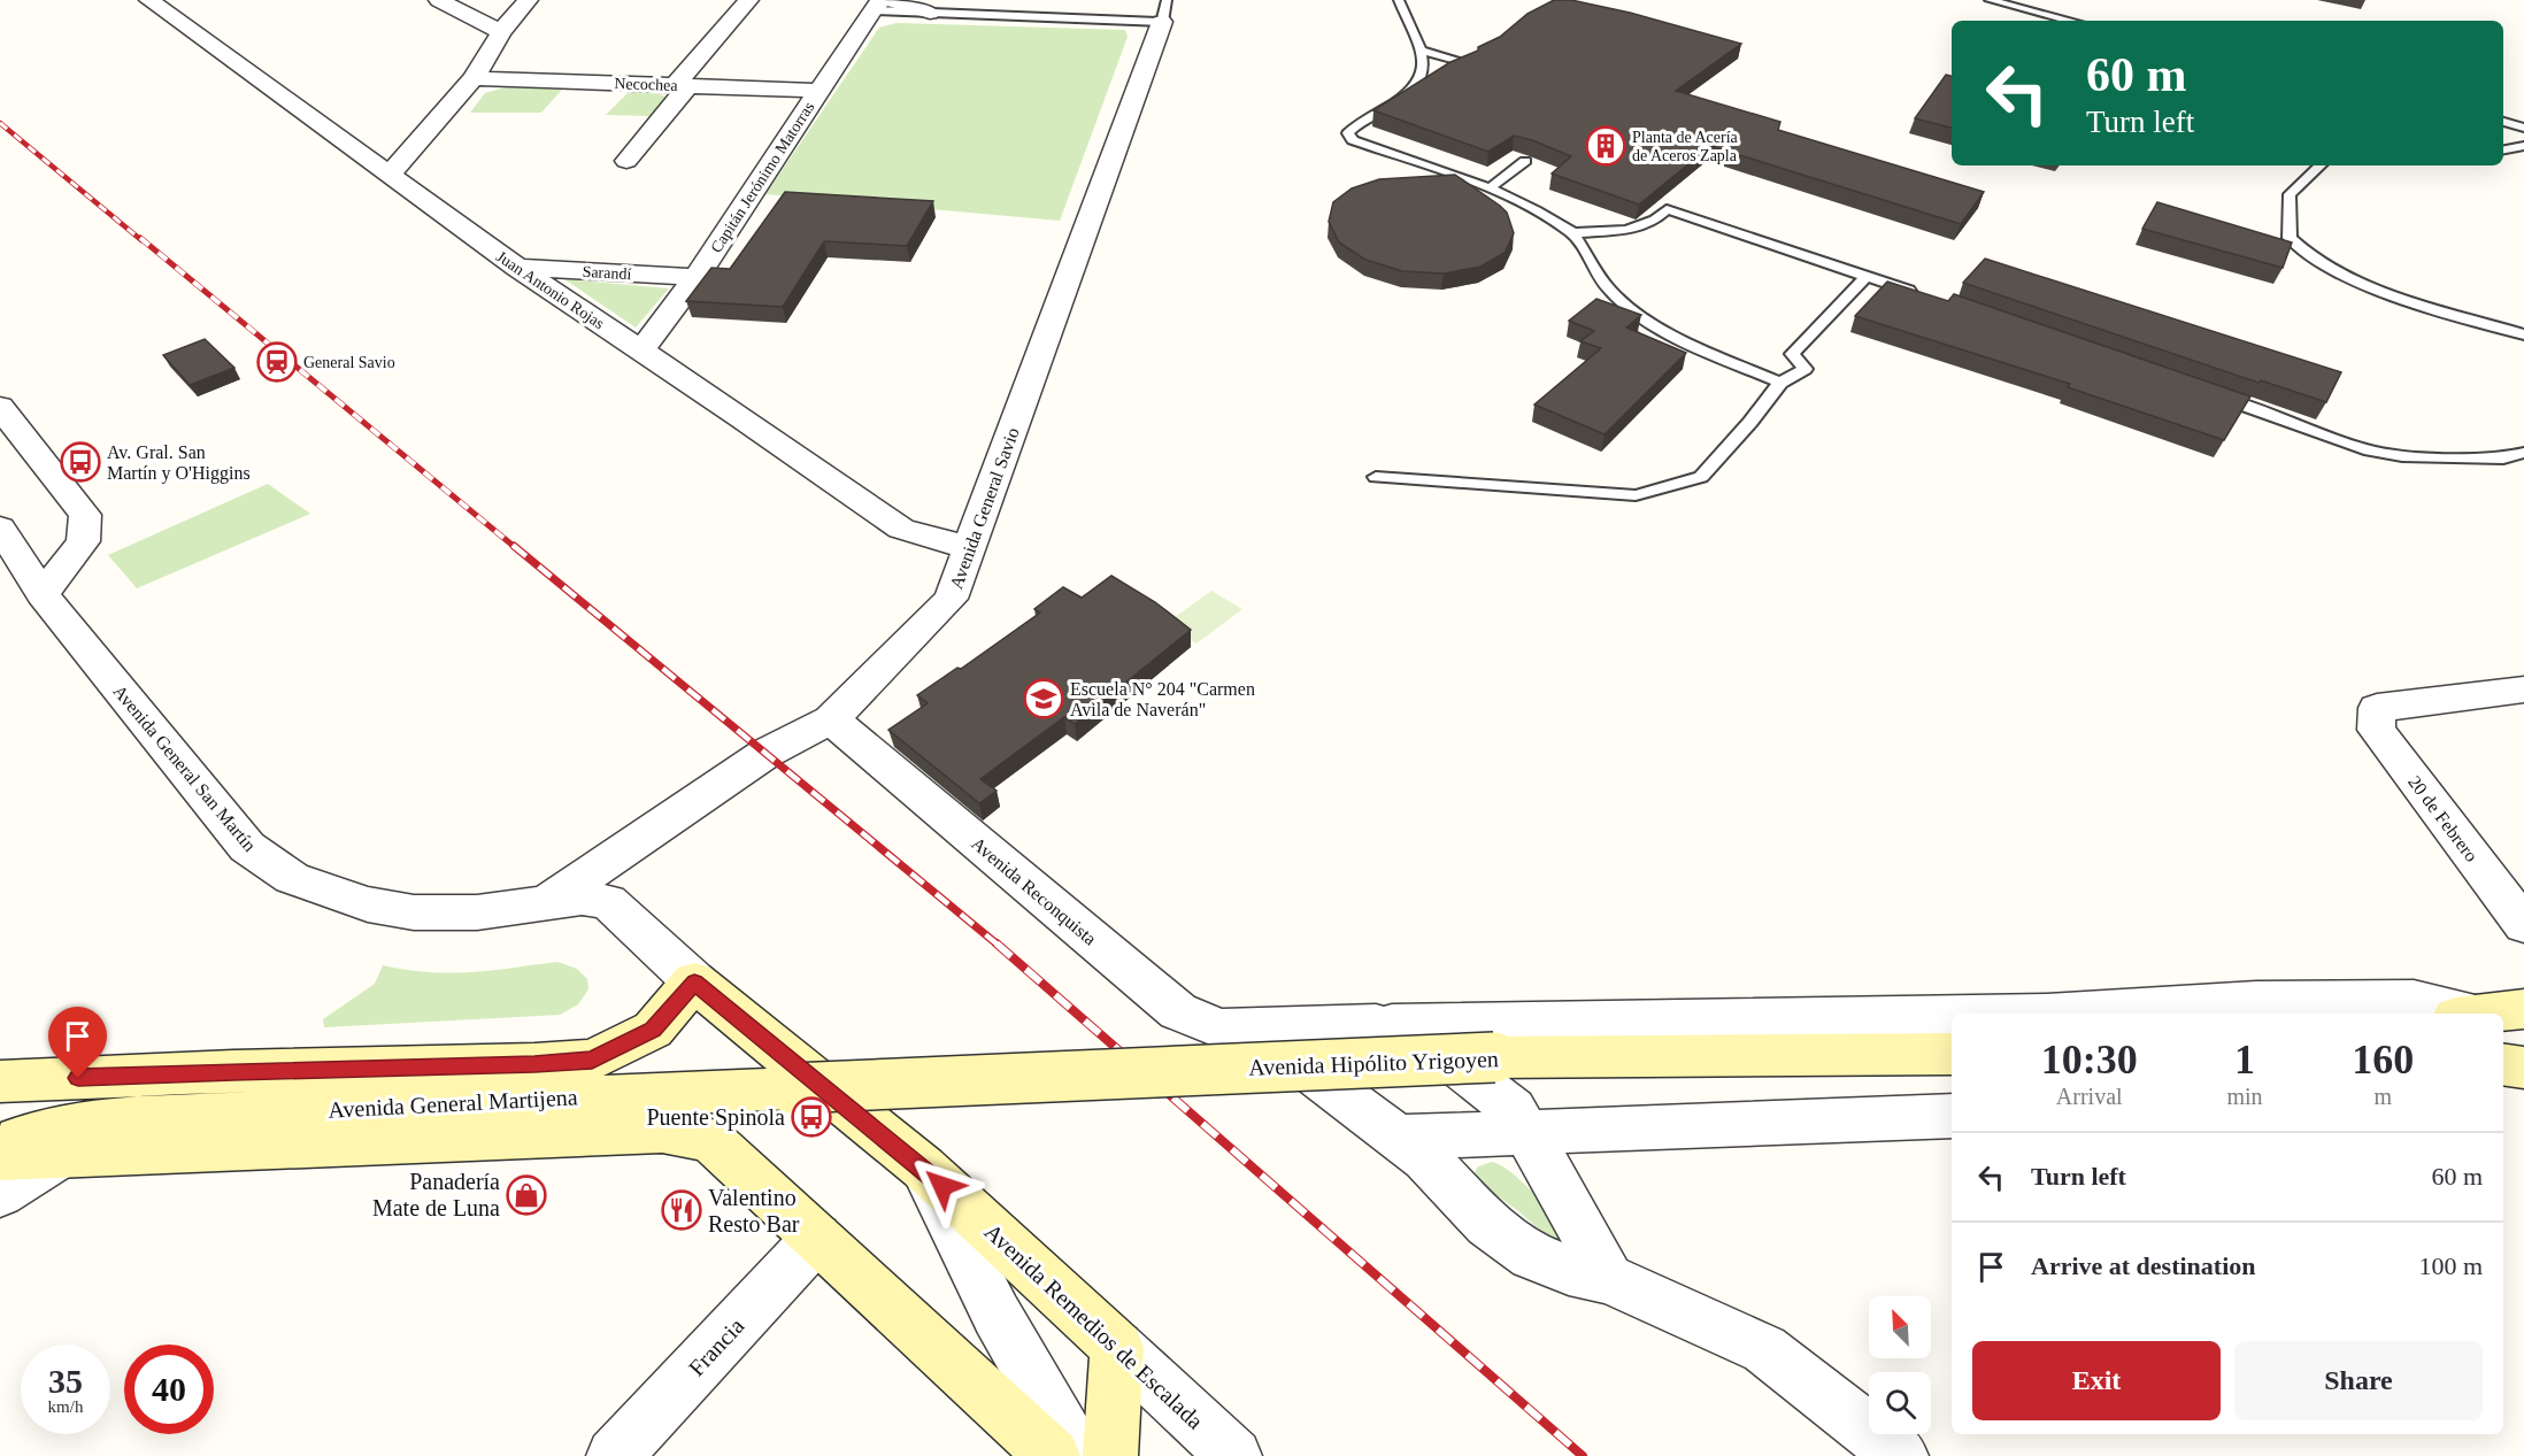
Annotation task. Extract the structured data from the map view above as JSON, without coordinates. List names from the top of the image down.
{
  "streets": {
    "street": [
      "Necochea",
      "Capitán Jerónimo Matorras",
      "Sarandí",
      "Juan Antonio Rojas",
      "Avenida General Savio",
      "Avenida General San Martín",
      "20 de Febrero",
      "Avenida Reconquista",
      "Avenida Hipólito Yrigoyen",
      "Avenida General Martijena",
      "Avenida Remedios de Escalada",
      "Francia"
    ]
  },
  "crossings": [
    ["Necochea", "Capitán Jerónimo Matorras"],
    ["Capitán Jerónimo Matorras", "Sarandí"],
    ["Capitán Jerónimo Matorras", "Juan Antonio Rojas"],
    ["Sarandí", "Juan Antonio Rojas"],
    ["Juan Antonio Rojas", "Avenida General Savio"],
    ["Avenida General Savio", "Avenida General San Martín"],
    ["Avenida General Savio", "Avenida Reconquista"],
    ["Avenida General San Martín", "Avenida Remedios de Escalada"],
    ["Avenida Hipólito Yrigoyen", "Avenida General Martijena"]
  ],
  "places": {
    "building": ["Planta de Acería de Aceros Zapla"],
    "station": ["General Savio"],
    "bus stop": ["Av. Gral. San Martín y O'Higgins", "Puente Spinola"],
    "school or university": ["Escuela N° 204 \"Carmen Avila de Naverán\""],
    "shop": ["Panadería Mate de Luna"],
    "restaurant": ["Valentino Resto Bar"]
  },
  "north": "top left",
  "page": {
    "turn": ["60 m", "Turn left"],
    "eta": [
      "10:30",
      "Arrival",
      "1",
      "min",
      "160",
      "m"
    ],
    "list": [
      {
        "name": "Turn left",
        "value": "60 m"
      },
      {
        "name": "Arrive at destination",
        "value": "100 m"
      }
    ],
    "buttons": ["Exit", "Share"],
    "speed": "35 km/h",
    "limit": "40"
  }
}
